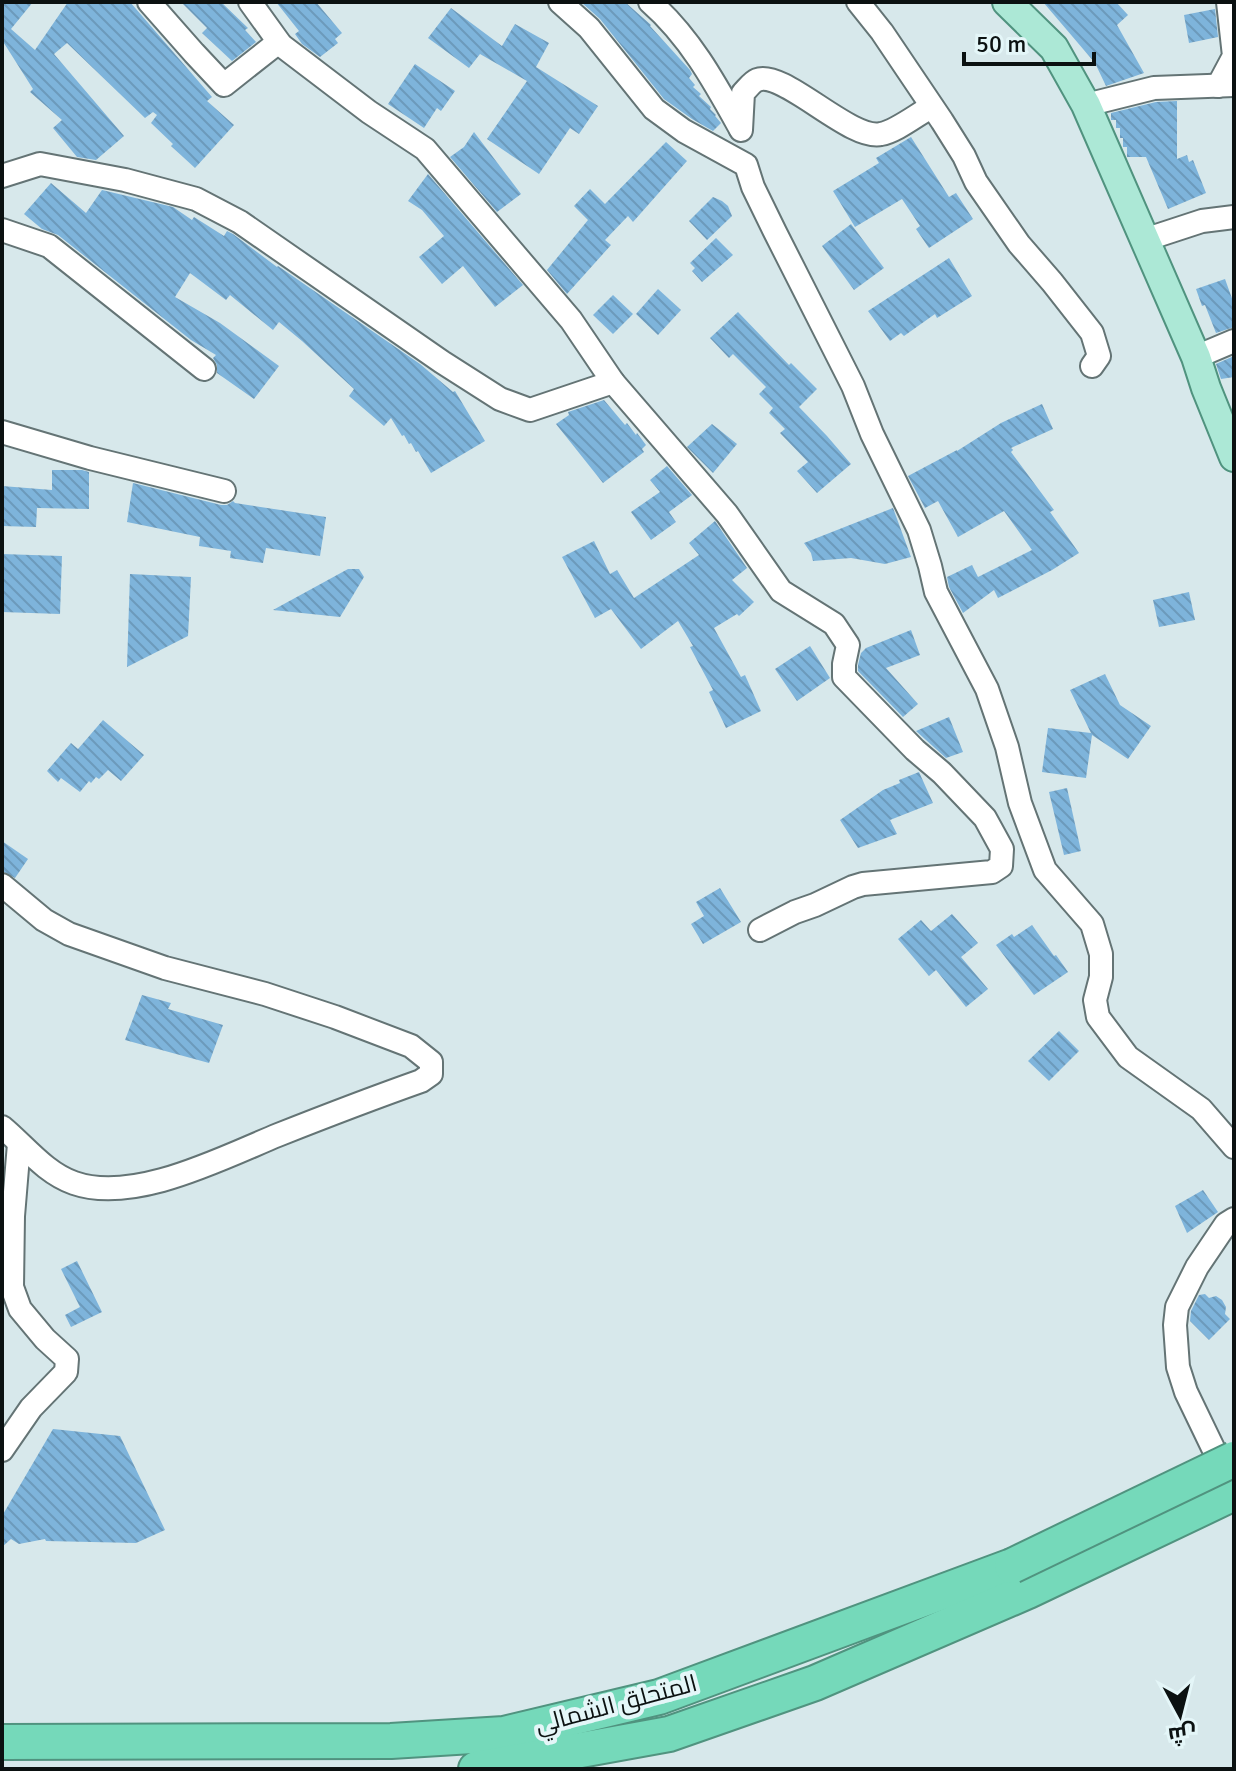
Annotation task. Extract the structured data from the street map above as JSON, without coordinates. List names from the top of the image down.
{
  "streets": {
    "highway": ["المتحلق الشمالي"]
  },
  "scale_bar": "50 m",
  "north": "bottom"
}
